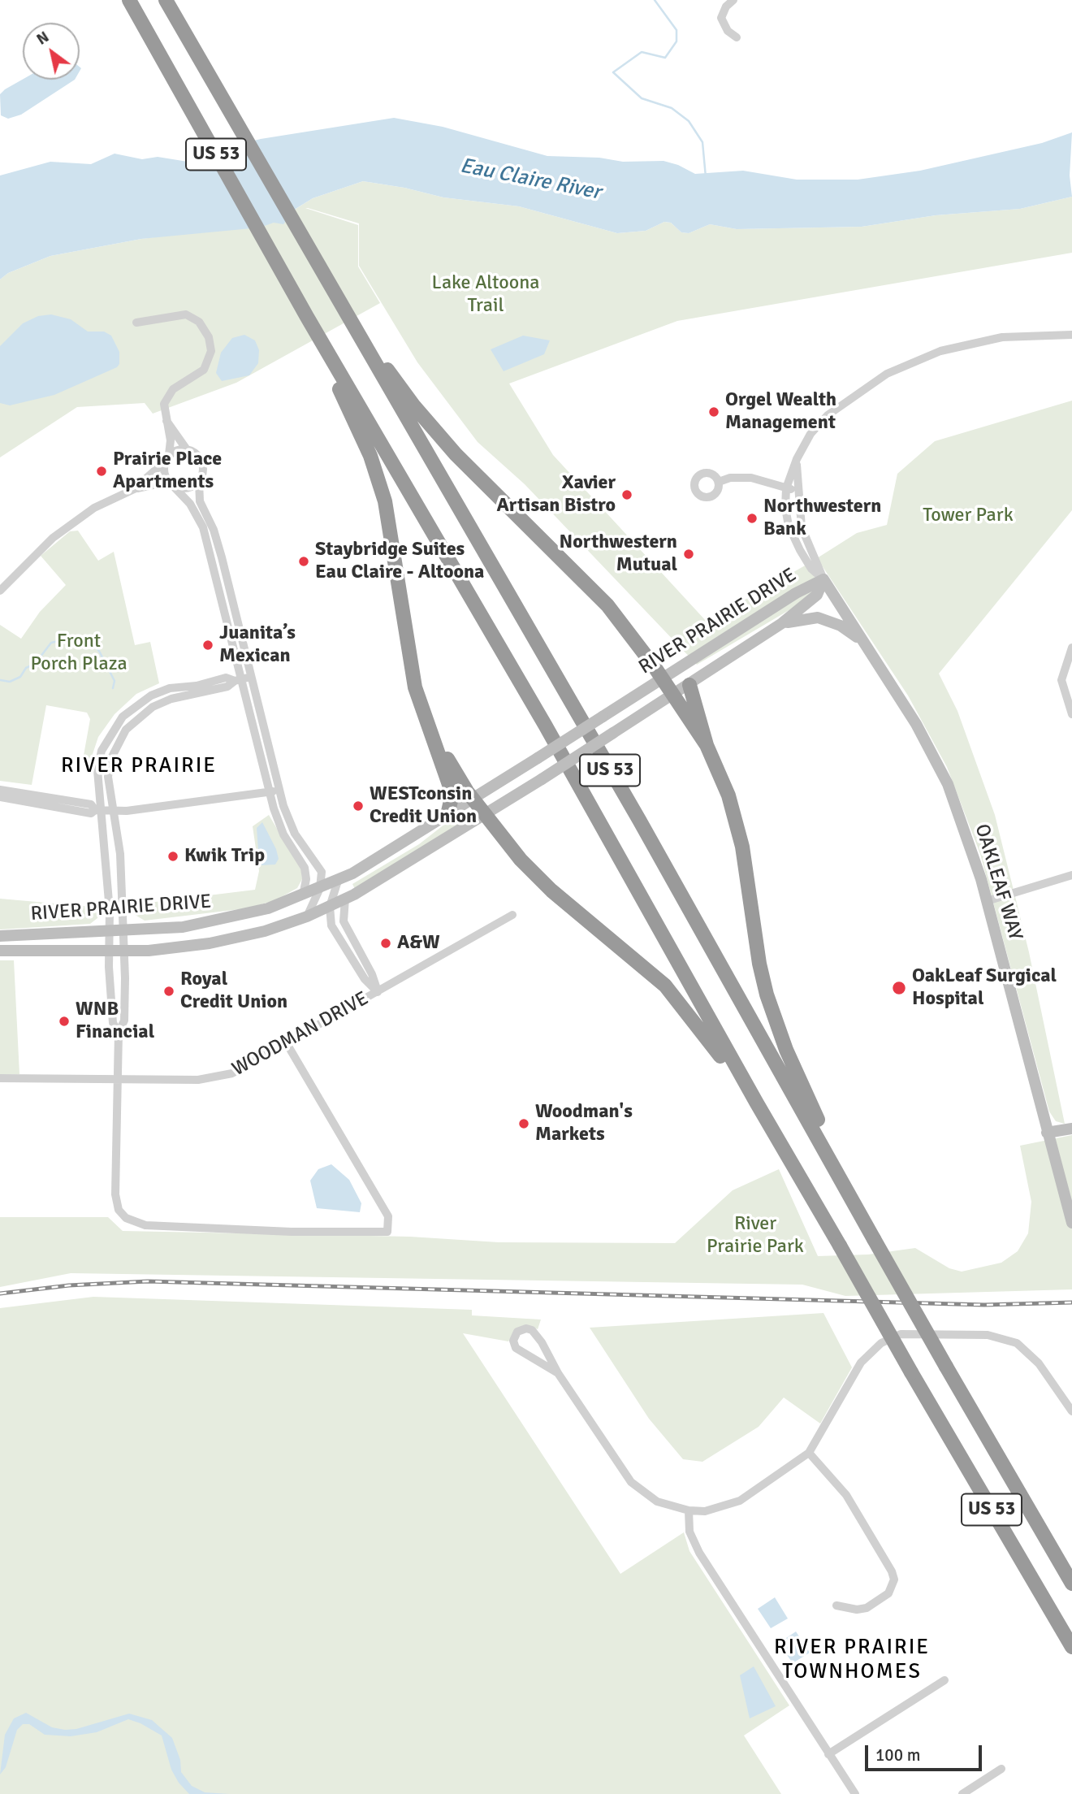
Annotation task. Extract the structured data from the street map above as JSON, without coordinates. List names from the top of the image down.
{
  "streets": {
    "highway": ["US 53"],
    "main road": ["RIVER PRAIRIE DRIVE", "OAKLEAF WAY"],
    "street": ["WOODMAN DRIVE"]
  },
  "crossings": [
    ["RIVER PRAIRIE DRIVE", "OAKLEAF WAY"]
  ],
  "districts": ["RIVER PRAIRIE", "RIVER PRAIRIE TOWNHOMES"],
  "water": ["Eau Claire River"],
  "parks": [
    "Lake Altoona Trail",
    "Tower Park",
    "Front Porch Plaza",
    "River Prairie Park"
  ],
  "places": [
    "Orgel Wealth Management",
    "Prairie Place Apartments",
    "Xavier Artisan Bistro",
    "Northwestern Bank",
    "Northwestern Mutual",
    "Staybridge Suites Eau Claire - Altoona",
    "Juanita’s Mexican",
    "WESTconsin Credit Union",
    "Kwik Trip",
    "A&W",
    "OakLeaf Surgical Hospital",
    "Royal Credit Union",
    "WNB Financial",
    "Woodman's Markets"
  ],
  "scale_bar": "100 m",
  "north": "top left"
}
